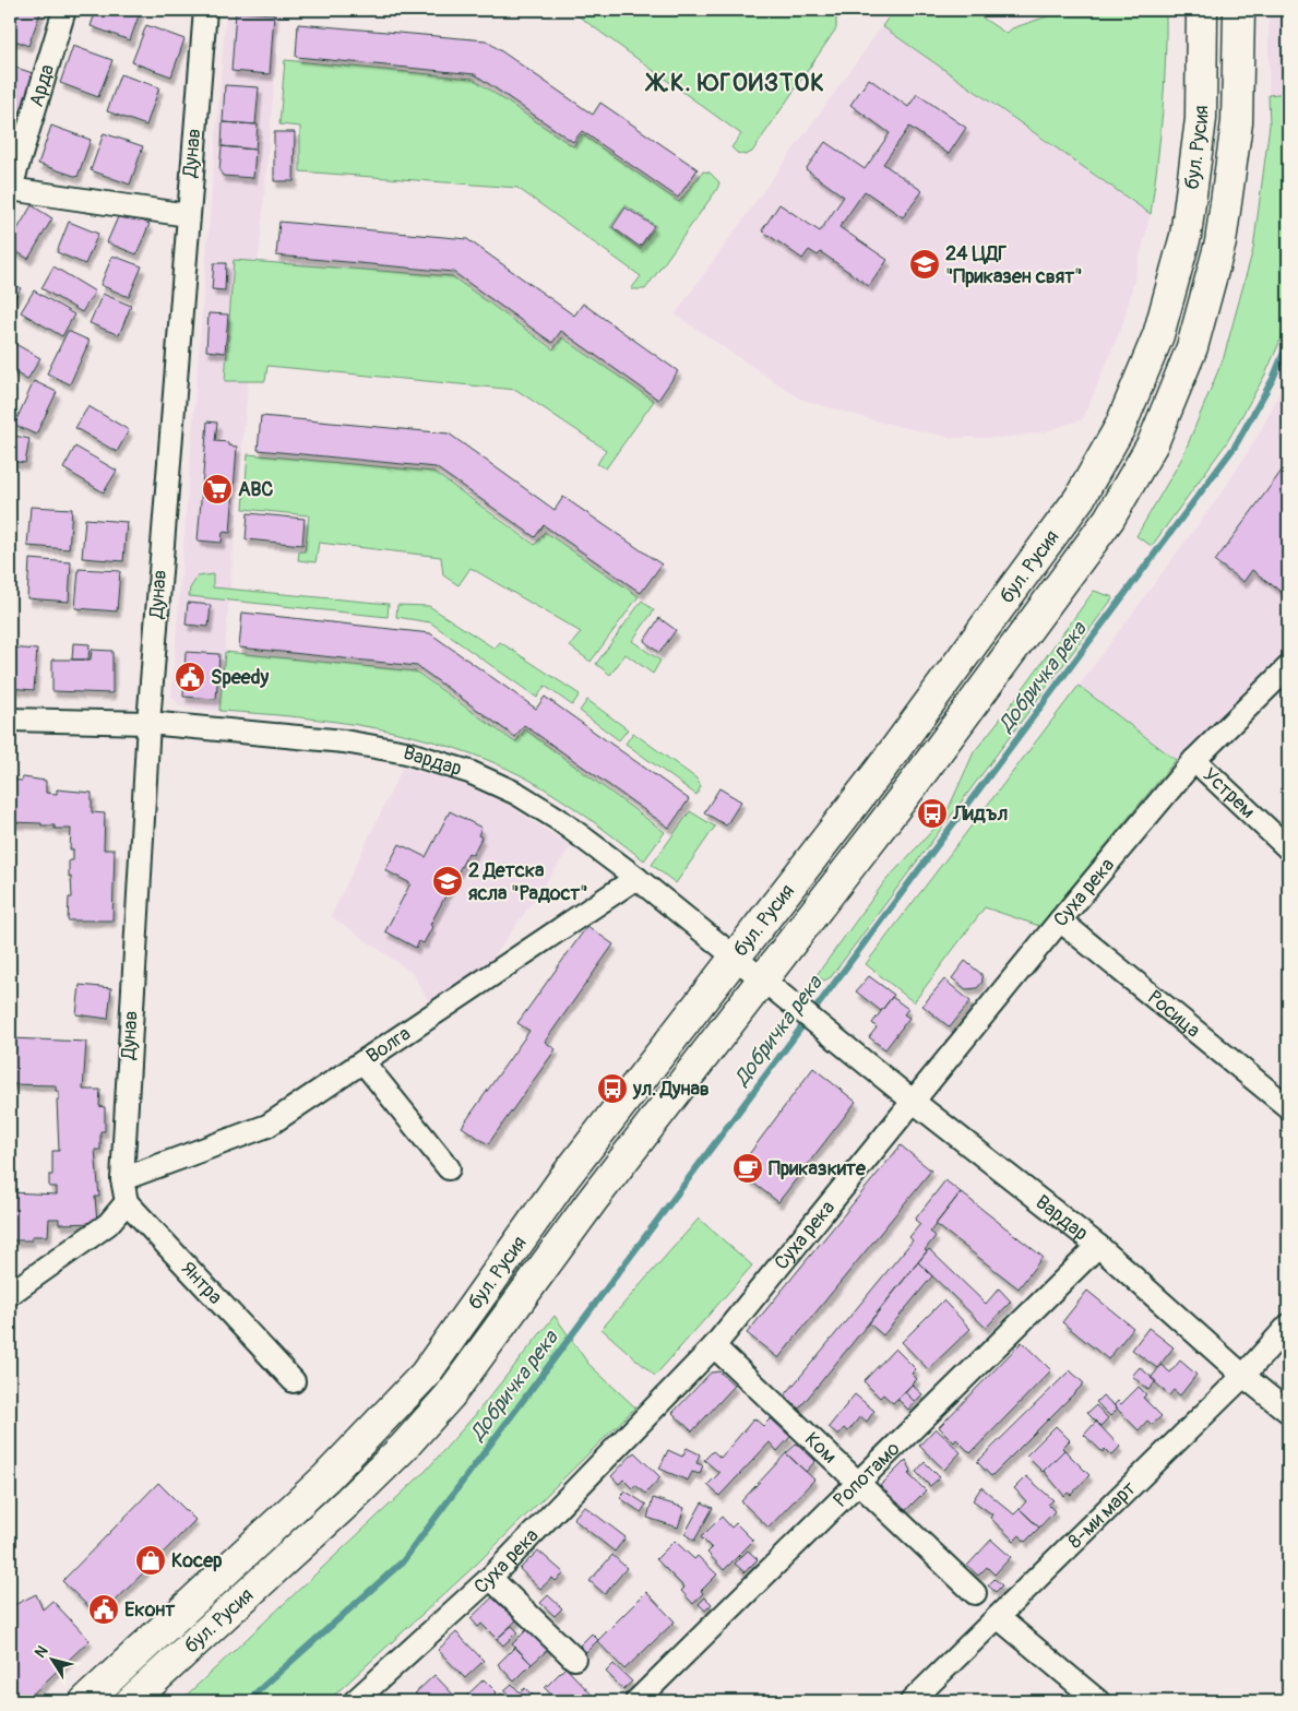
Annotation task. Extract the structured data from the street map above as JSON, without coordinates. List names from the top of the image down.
{
  "streets": {
    "main road": ["бул. Русия"],
    "street": [
      "Арда",
      "Дунав",
      "Вардар",
      "Устрем",
      "Суха река",
      "Росица",
      "Волга",
      "Янтра",
      "Ком",
      "Ропотамо",
      "8-ми март"
    ]
  },
  "crossings": [
    ["бул. Русия", "Вардар"],
    ["Дунав", "Вардар"],
    ["Дунав", "Волга"],
    ["Вардар", "Суха река"],
    ["Вардар", "Волга"],
    ["Вардар", "Ропотамо"],
    ["Вардар", "8-ми март"],
    ["Устрем", "Суха река"],
    ["Суха река", "Росица"],
    ["Суха река", "Ком"],
    ["Ком", "Ропотамо"]
  ],
  "districts": ["Ж.К. ЮГОИЗТОК"],
  "water": ["Добричка река"],
  "places": {
    "school or university": ["24 ЦДГ \"Приказен свят\"", "2 Детска ясла \"Радост\""],
    "supermarket": ["ABC"],
    "public building": ["Speedy", "Еконт"],
    "bus stop": ["Лидъл", "ул. Дунав"],
    "cafe": ["Приказките"],
    "shop": ["Косер"]
  },
  "north": "top left"
}
